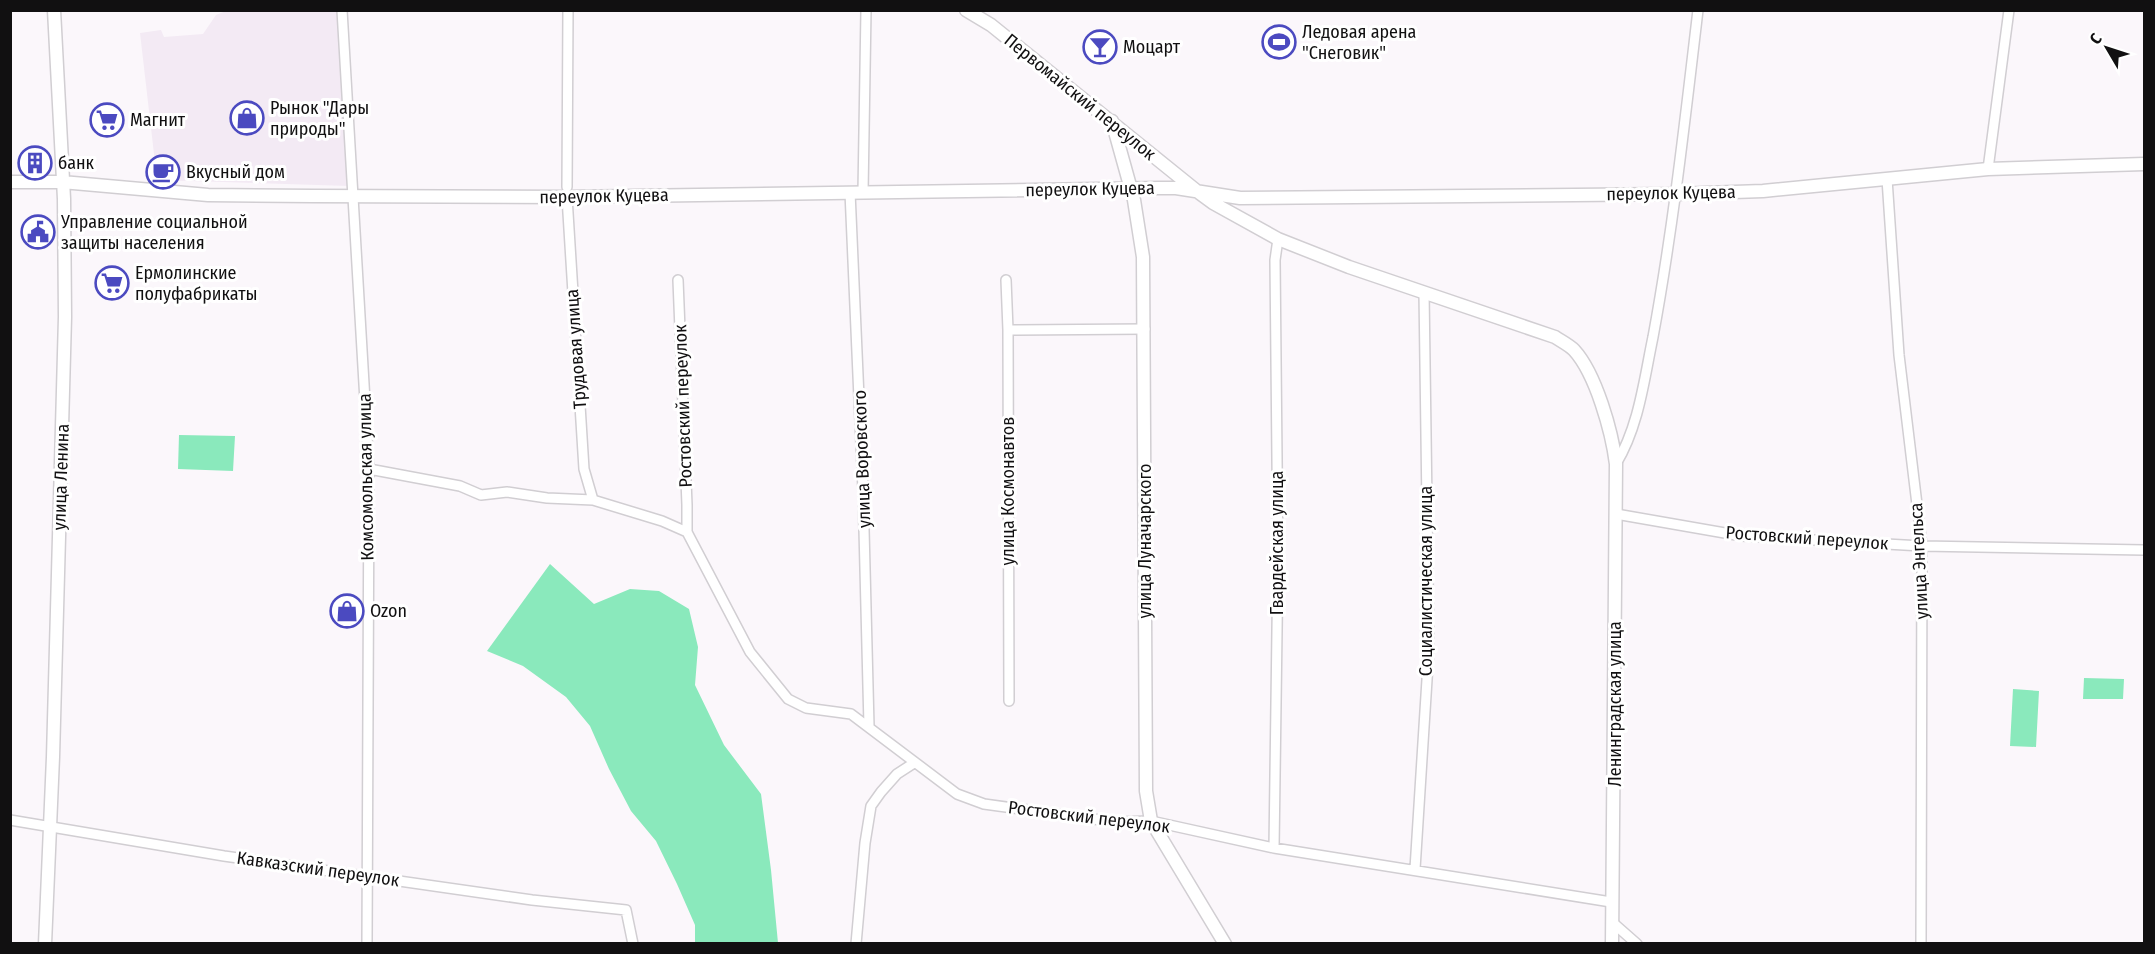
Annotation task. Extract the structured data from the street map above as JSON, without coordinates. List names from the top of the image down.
{
  "streets": {
    "street": [
      "Первомайский переулок",
      "переулок Куцева",
      "Трудовая улица",
      "Ростовский переулок",
      "улица Воровского",
      "улица Ленина",
      "Комсомольская улица",
      "улица Космонавтов",
      "улица Луначарского",
      "Гвардейская улица",
      "улица Энгельса",
      "Социалистическая улица",
      "Ленинградская улица",
      "Кавказский переулок"
    ]
  },
  "crossings": [
    ["Первомайский переулок", "переулок Куцева"],
    ["Первомайский переулок", "улица Луначарского"],
    ["переулок Куцева", "Трудовая улица"],
    ["переулок Куцева", "улица Воровского"],
    ["переулок Куцева", "улица Ленина"],
    ["переулок Куцева", "Комсомольская улица"],
    ["переулок Куцева", "улица Луначарского"],
    ["переулок Куцева", "Гвардейская улица"],
    ["переулок Куцева", "улица Энгельса"],
    ["переулок Куцева", "Социалистическая улица"],
    ["переулок Куцева", "Ленинградская улица"],
    ["Ростовский переулок", "улица Воровского"],
    ["Ростовский переулок", "улица Луначарского"],
    ["Ростовский переулок", "Гвардейская улица"],
    ["Ростовский переулок", "улица Энгельса"],
    ["Ростовский переулок", "Социалистическая улица"],
    ["Ростовский переулок", "Ленинградская улица"],
    ["улица Ленина", "Кавказский переулок"],
    ["Комсомольская улица", "Кавказский переулок"]
  ],
  "places": {
    "sports": ["Ледовая арена \"Снеговик\""],
    "bar": ["Моцарт"],
    "shop": ["Рынок \"Дары природы\"", "Ozon"],
    "supermarket": ["Магнит", "Ермолинские полуфабрикаты"],
    "building": ["банк"],
    "cafe": ["Вкусный дом"],
    "public building": ["Управление социальной защиты населения"]
  },
  "north": "top left"
}
